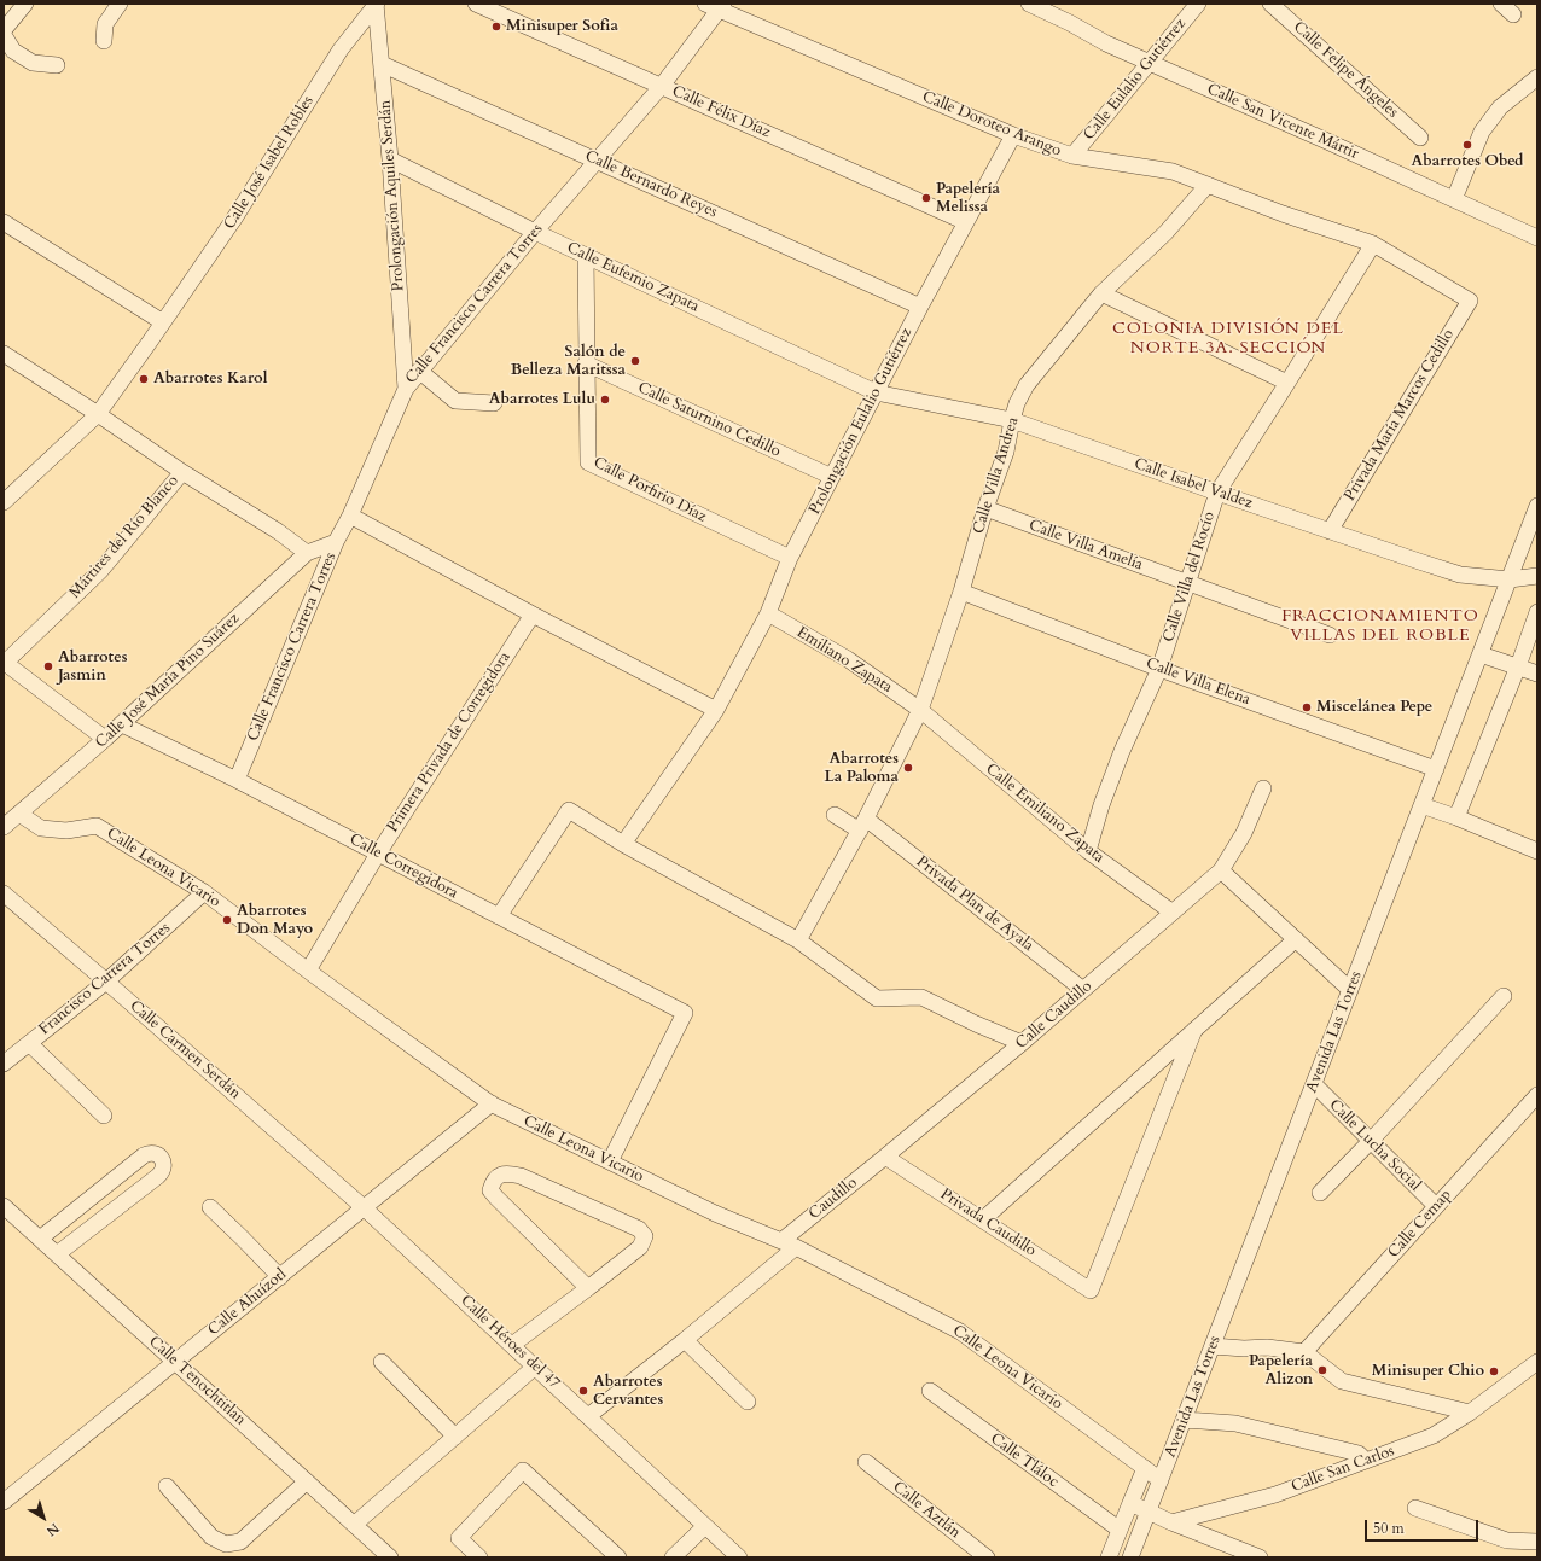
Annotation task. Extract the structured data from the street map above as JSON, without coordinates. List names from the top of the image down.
{
  "streets": {
    "street": [
      "Calle Felipe Ángeles",
      "Calle Eulalio Gutiérrez",
      "Calle Félix Díaz",
      "Calle San Vicente Mártir",
      "Calle Doroteo Arango",
      "Calle José Isabel Robles",
      "Calle Bernardo Reyes",
      "Prolongación Aquiles Serdán",
      "Calle Eufemio Zapata",
      "Calle Francisco Carrera Torres",
      "Privada María Marcos Cedillo",
      "Calle Saturnino Cedillo",
      "Prolongación Eulalio Gutiérrez",
      "Calle Villa Andrea",
      "Calle Isabel Valdez",
      "Calle Porfirio Díaz",
      "Mártires del Río Blanco",
      "Calle Villa Amelía",
      "Calle Villa del Rocío",
      "Emiliano Zapata",
      "Calle José María Pino Suárez",
      "Calle Villa Elena",
      "Primera Privada de Corregidora",
      "Calle Emiliano Zapata",
      "Calle Corregidora",
      "Calle Leona Vicario",
      "Privada Plan de Ayala",
      "Francisco Carrera Torres",
      "Calle Caudillo",
      "Avenida Las Torres",
      "Calle Carmen Serdán",
      "Calle Lucha Social",
      "Caudillo",
      "Privada Caudillo",
      "Calle Cemap",
      "Calle Ahuízotl",
      "Calle Héroes del 47",
      "Calle Tenochtitlan",
      "Calle Tláloc",
      "Calle San Carlos",
      "Calle Aztlán"
    ]
  },
  "crossings": [
    ["Calle Eulalio Gutiérrez", "Calle San Vicente Mártir"],
    ["Calle Eulalio Gutiérrez", "Calle Doroteo Arango"],
    ["Calle Félix Díaz", "Calle Francisco Carrera Torres"],
    ["Calle Félix Díaz", "Prolongación Eulalio Gutiérrez"],
    ["Calle Doroteo Arango", "Calle Francisco Carrera Torres"],
    ["Calle Doroteo Arango", "Privada María Marcos Cedillo"],
    ["Calle Doroteo Arango", "Prolongación Eulalio Gutiérrez"],
    ["Calle Doroteo Arango", "Calle Villa Andrea"],
    ["Calle José Isabel Robles", "Prolongación Aquiles Serdán"],
    ["Calle Bernardo Reyes", "Prolongación Aquiles Serdán"],
    ["Calle Bernardo Reyes", "Calle Francisco Carrera Torres"],
    ["Calle Bernardo Reyes", "Prolongación Eulalio Gutiérrez"],
    ["Prolongación Aquiles Serdán", "Calle Eufemio Zapata"],
    ["Prolongación Aquiles Serdán", "Calle Francisco Carrera Torres"],
    ["Calle Eufemio Zapata", "Calle Francisco Carrera Torres"],
    ["Calle Eufemio Zapata", "Prolongación Eulalio Gutiérrez"],
    ["Calle Eufemio Zapata", "Calle Isabel Valdez"],
    ["Calle Eufemio Zapata", "Calle Porfirio Díaz"],
    ["Calle Francisco Carrera Torres", "Calle José María Pino Suárez"],
    ["Calle Francisco Carrera Torres", "Calle Corregidora"],
    ["Privada María Marcos Cedillo", "Calle Isabel Valdez"],
    ["Calle Saturnino Cedillo", "Prolongación Eulalio Gutiérrez"],
    ["Calle Saturnino Cedillo", "Calle Porfirio Díaz"],
    ["Prolongación Eulalio Gutiérrez", "Calle Isabel Valdez"],
    ["Prolongación Eulalio Gutiérrez", "Calle Porfirio Díaz"],
    ["Prolongación Eulalio Gutiérrez", "Emiliano Zapata"],
    ["Calle Villa Andrea", "Calle Isabel Valdez"],
    ["Calle Villa Andrea", "Calle Villa Amelía"],
    ["Calle Villa Andrea", "Emiliano Zapata"],
    ["Calle Villa Andrea", "Calle Villa Elena"],
    ["Calle Villa Andrea", "Calle Emiliano Zapata"],
    ["Calle Villa Andrea", "Privada Plan de Ayala"],
    ["Calle Isabel Valdez", "Calle Villa del Rocío"],
    ["Calle Isabel Valdez", "Avenida Las Torres"],
    ["Calle Villa Amelía", "Calle Villa del Rocío"],
    ["Calle Villa del Rocío", "Calle Villa Elena"],
    ["Calle Villa del Rocío", "Calle Emiliano Zapata"],
    ["Emiliano Zapata", "Calle Emiliano Zapata"],
    ["Calle José María Pino Suárez", "Calle Corregidora"],
    ["Calle José María Pino Suárez", "Calle Leona Vicario"],
    ["Calle Villa Elena", "Avenida Las Torres"],
    ["Primera Privada de Corregidora", "Calle Corregidora"],
    ["Primera Privada de Corregidora", "Calle Leona Vicario"],
    ["Calle Emiliano Zapata", "Calle Caudillo"],
    ["Calle Corregidora", "Calle Leona Vicario"],
    ["Calle Leona Vicario", "Francisco Carrera Torres"],
    ["Calle Leona Vicario", "Avenida Las Torres"],
    ["Calle Leona Vicario", "Caudillo"],
    ["Calle Leona Vicario", "Calle Ahuízotl"],
    ["Privada Plan de Ayala", "Calle Caudillo"],
    ["Francisco Carrera Torres", "Calle Carmen Serdán"],
    ["Calle Caudillo", "Caudillo"],
    ["Calle Caudillo", "Privada Caudillo"],
    ["Avenida Las Torres", "Calle Lucha Social"],
    ["Calle Carmen Serdán", "Calle Ahuízotl"],
    ["Calle Carmen Serdán", "Calle Héroes del 47"],
    ["Calle Lucha Social", "Calle Cemap"],
    ["Caudillo", "Privada Caudillo"],
    ["Calle Ahuízotl", "Calle Héroes del 47"],
    ["Calle Ahuízotl", "Calle Tenochtitlan"]
  ],
  "districts": ["COLONIA DIVISIÓN DEL NORTE 3A. SECCIÓN", "FRACCIONAMIENTO VILLAS DEL ROBLE"],
  "places": [
    "Minisuper Sofia",
    "Abarrotes Obed",
    "Papelería Melissa",
    "Salón de Belleza Maritssa",
    "Abarrotes Karol",
    "Abarrotes Lulu",
    "Abarrotes Jasmin",
    "Miscelánea Pepe",
    "Abarrotes La Paloma",
    "Abarrotes Don Mayo",
    "Papelería Alizon",
    "Minisuper Chio",
    "Abarrotes Cervantes"
  ],
  "scale_bar": "50 m",
  "north": "bottom right"
}
